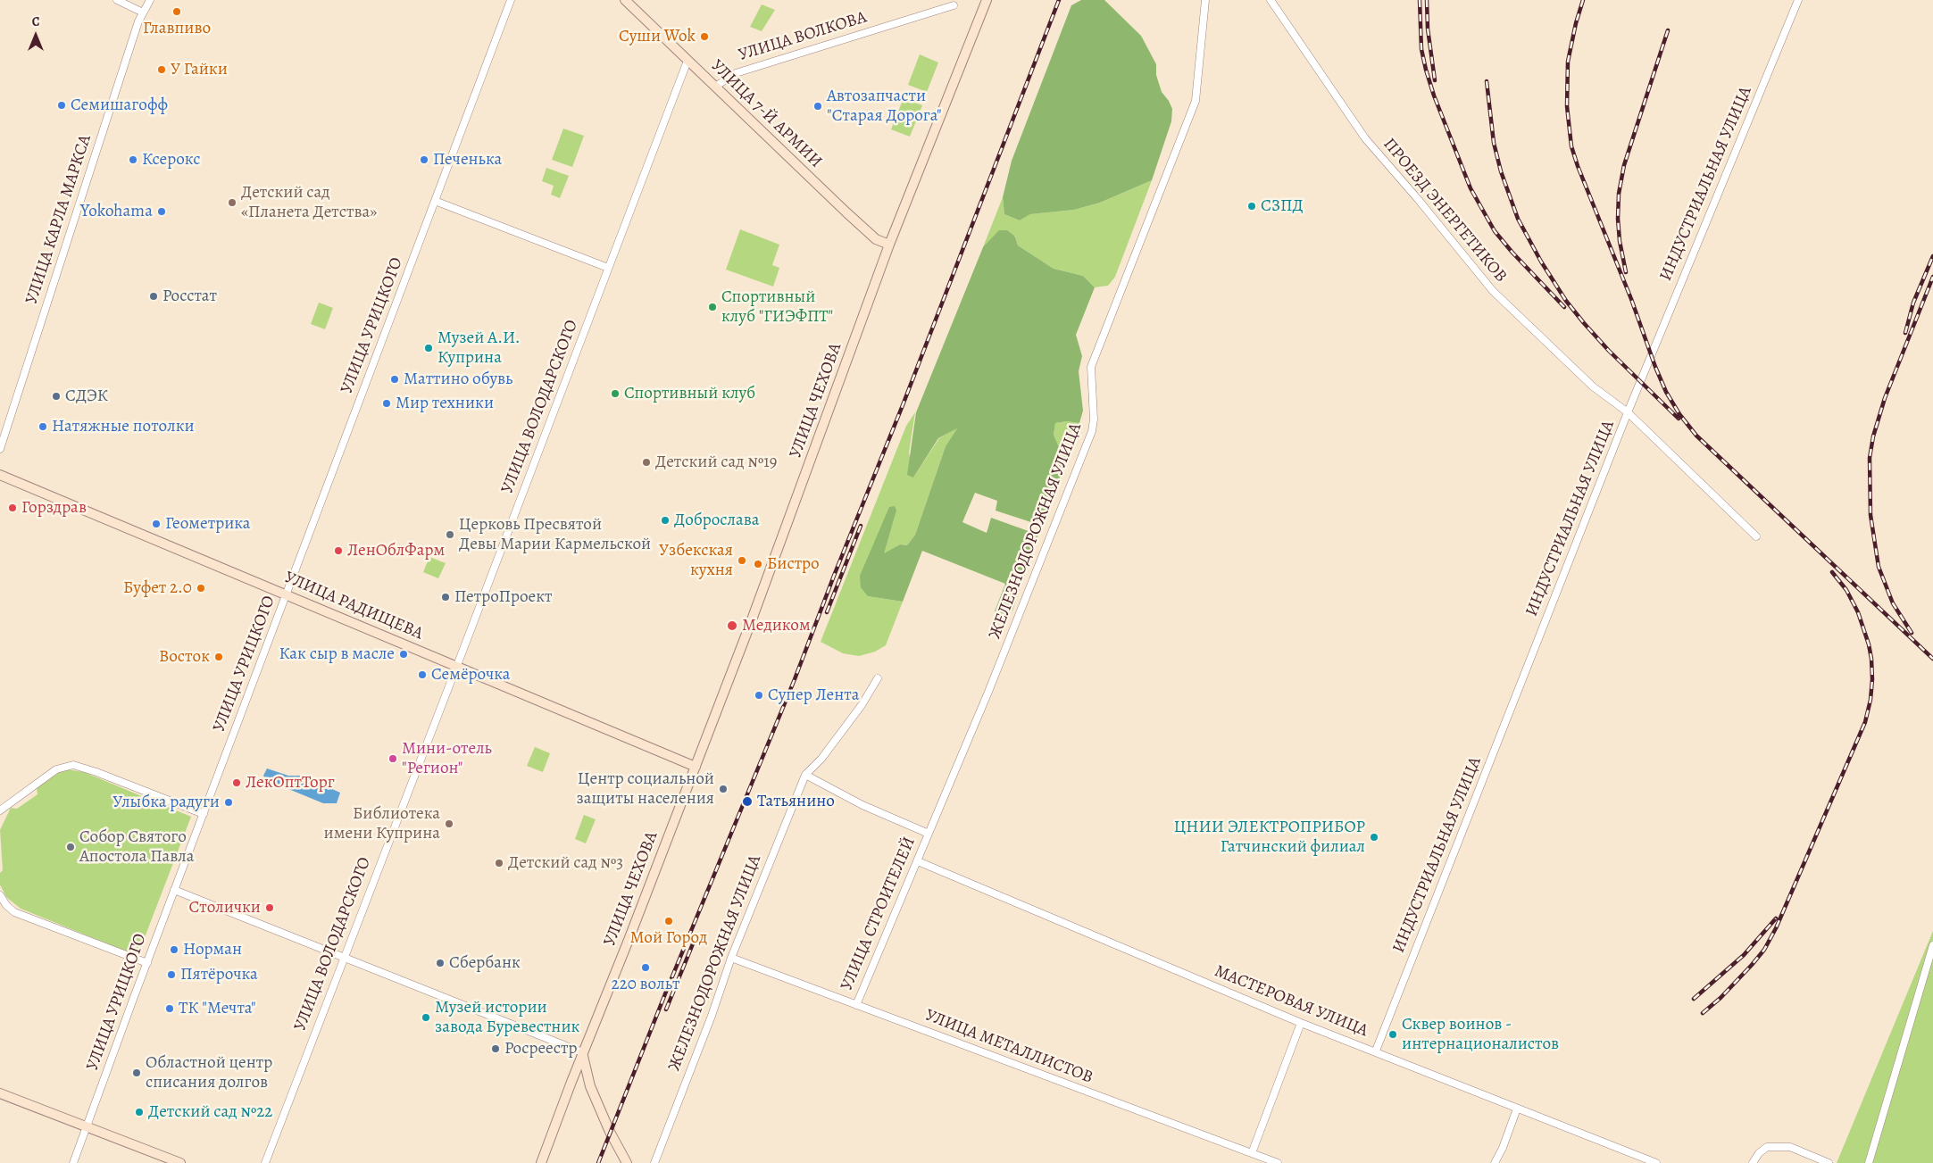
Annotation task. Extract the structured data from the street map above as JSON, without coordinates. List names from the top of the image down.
{
  "streets": {
    "street": [
      "УЛИЦА ВОЛКОВА",
      "УЛИЦА 7-Й АРМИИ",
      "ИНДУСТРИАЛЬНАЯ УЛИЦА",
      "ПРОЕЗД ЭНЕРГЕТИКОВ",
      "УЛИЦА КАРЛА МАРКСА",
      "УЛИЦА УРИЦКОГО",
      "УЛИЦА ЧЕХОВА",
      "УЛИЦА ВОЛОДАРСКОГО",
      "ЖЕЛЕЗНОДОРОЖНАЯ УЛИЦА",
      "УЛИЦА РАДИЩЕВА",
      "УЛИЦА СТРОИТЕЛЕЙ",
      "МАСТЕРОВАЯ УЛИЦА",
      "УЛИЦА МЕТАЛЛИСТОВ"
    ]
  },
  "crossings": [
    ["УЛИЦА ВОЛКОВА", "УЛИЦА 7-Й АРМИИ"],
    ["УЛИЦА 7-Й АРМИИ", "УЛИЦА ЧЕХОВА"],
    ["УЛИЦА 7-Й АРМИИ", "УЛИЦА ВОЛОДАРСКОГО"],
    ["ИНДУСТРИАЛЬНАЯ УЛИЦА", "ПРОЕЗД ЭНЕРГЕТИКОВ"],
    ["ИНДУСТРИАЛЬНАЯ УЛИЦА", "МАСТЕРОВАЯ УЛИЦА"],
    ["УЛИЦА УРИЦКОГО", "УЛИЦА РАДИЩЕВА"],
    ["УЛИЦА ЧЕХОВА", "УЛИЦА РАДИЩЕВА"],
    ["УЛИЦА ВОЛОДАРСКОГО", "УЛИЦА РАДИЩЕВА"],
    ["ЖЕЛЕЗНОДОРОЖНАЯ УЛИЦА", "УЛИЦА СТРОИТЕЛЕЙ"],
    ["ЖЕЛЕЗНОДОРОЖНАЯ УЛИЦА", "УЛИЦА МЕТАЛЛИСТОВ"],
    ["УЛИЦА СТРОИТЕЛЕЙ", "МАСТЕРОВАЯ УЛИЦА"],
    ["УЛИЦА СТРОИТЕЛЕЙ", "УЛИЦА МЕТАЛЛИСТОВ"]
  ],
  "places": [
    "Главпиво",
    "Суши Wok",
    "У Гайки",
    "Семишагофф",
    "Автозапчасти \"Старая Дорога\"",
    "Ксерокс",
    "Печенька",
    "Детский сад «Планета Детства»",
    "СЗПД",
    "Yokohama",
    "Росстат",
    "Спортивный клуб \"ГИЭФПТ\"",
    "Музей А.И. Куприна",
    "Маттино обувь",
    "Спортивный клуб",
    "СДЭК",
    "Мир техники",
    "Натяжные потолки",
    "Детский сад №19",
    "Горздрав",
    "Доброслава",
    "Геометрика",
    "Церковь Пресвятой Девы Марии Кармельской",
    "ЛенОблФарм",
    "Узбекская кухня",
    "Бистро",
    "Буфет 2.0",
    "ПетроПроект",
    "Медиком",
    "Как сыр в масле",
    "Восток",
    "Семёрочка",
    "Супер Лента",
    "Мини-отель \"Регион\"",
    "ЛекОптТорг",
    "Центр социальной защиты населения",
    "Татьянино",
    "Улыбка радуги",
    "Библиотека имени Куприна",
    "ЦНИИ ЭЛЕКТРОПРИБОР Гатчинский филиал",
    "Собор Святого Апостола Павла",
    "Детский сад №3",
    "Столички",
    "Мой Город",
    "Норман",
    "Сбербанк",
    "220 вольт",
    "Пятёрочка",
    "ТК \"Мечта\"",
    "Музей истории завода Буревестник",
    "Сквер воинов - интернационалистов",
    "Росреестр",
    "Областной центр списания долгов",
    "Детский сад №22"
  ],
  "north": "top"
}
